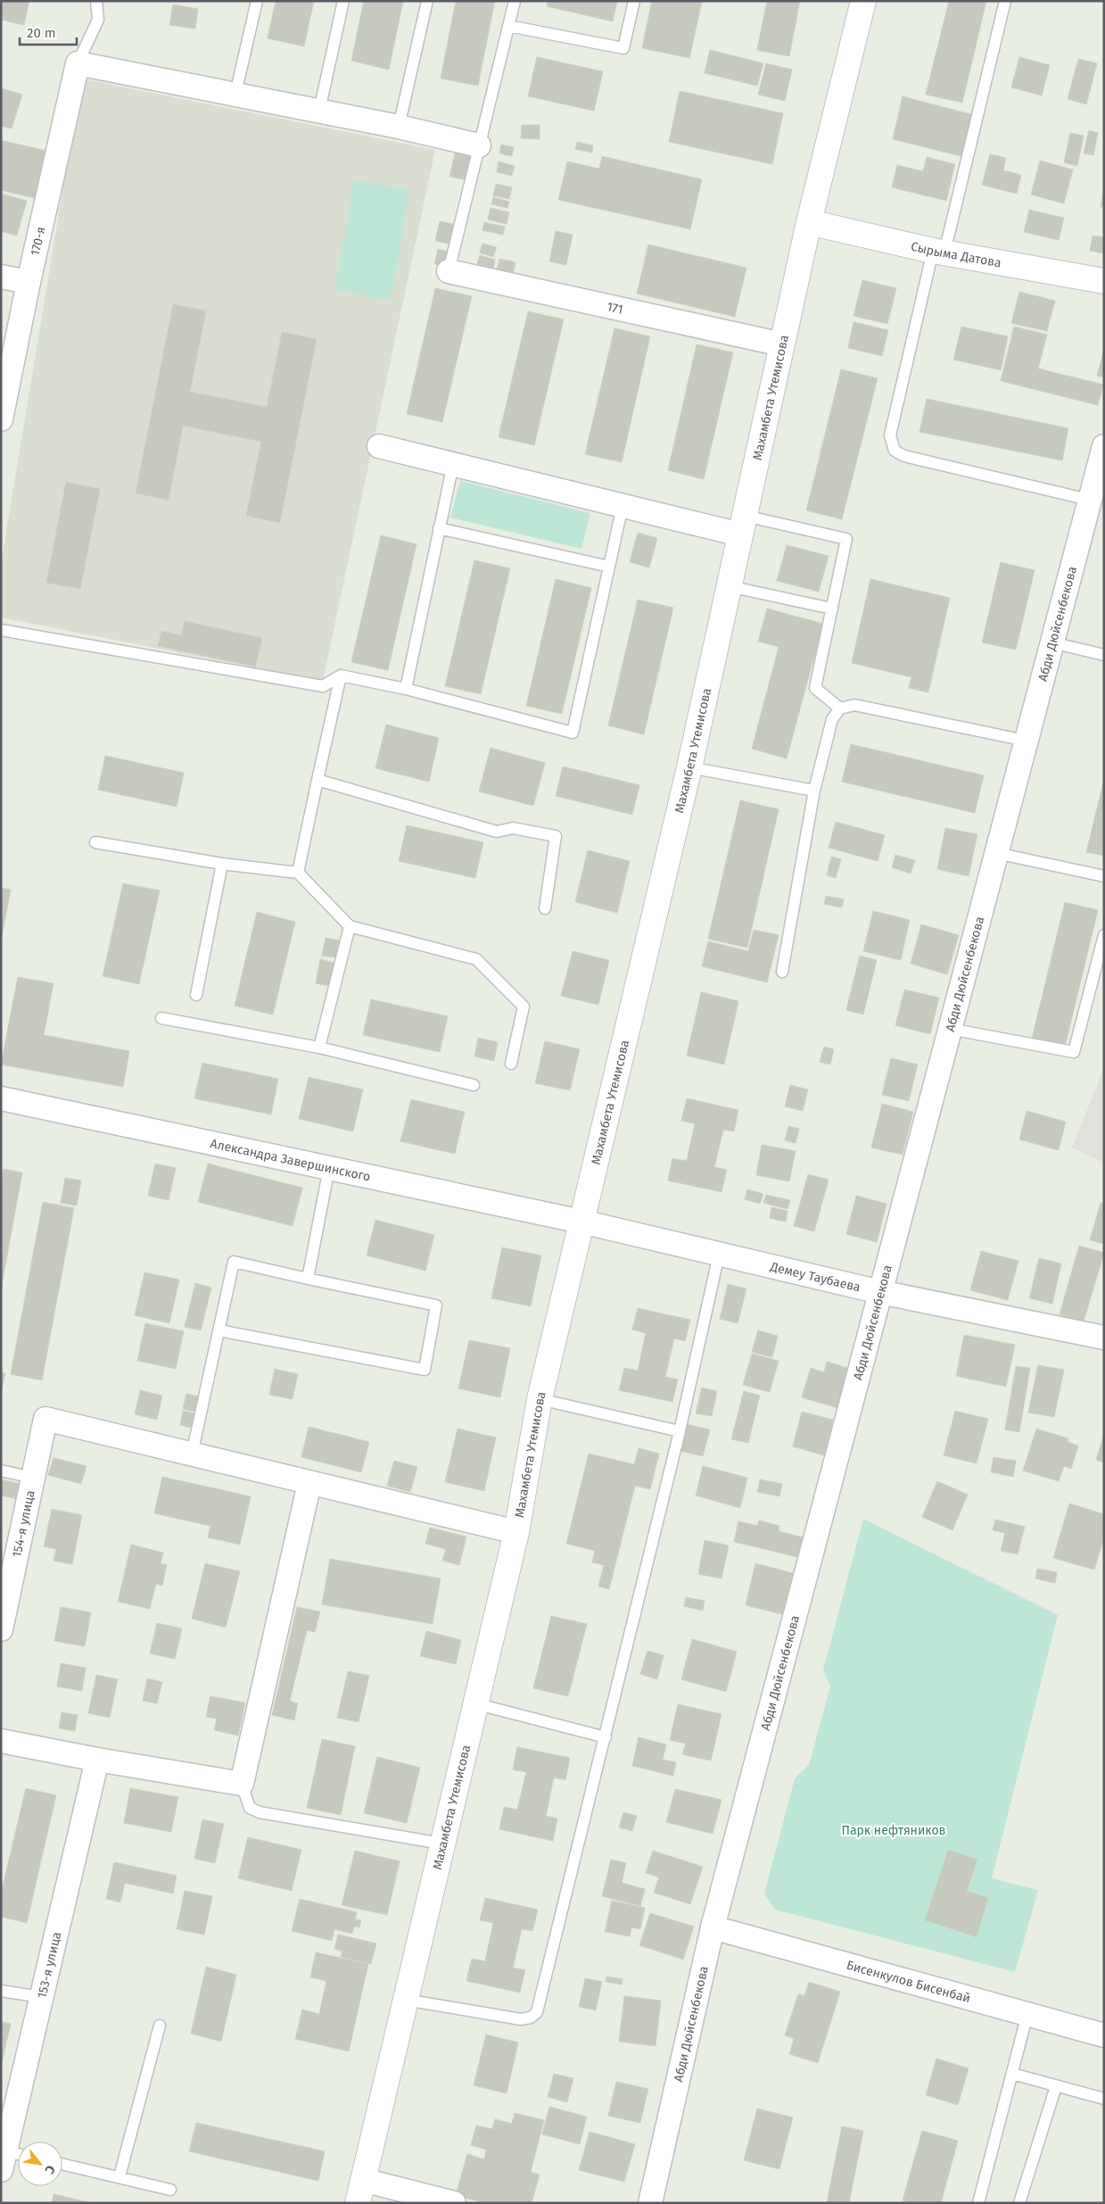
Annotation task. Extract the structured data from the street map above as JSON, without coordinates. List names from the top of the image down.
{
  "streets": {
    "street": [
      "170-я",
      "Сырыма Датова",
      "171",
      "Махамбета Утемисова",
      "Абди Дюйсенбекова",
      "Александра Завершинского",
      "Демеу Таубаева",
      "154-я улица",
      "153-я улица",
      "Бисенкулов Бисенбай"
    ]
  },
  "crossings": [
    ["Сырыма Датова", "Махамбета Утемисова"],
    ["171", "Махамбета Утемисова"],
    ["Махамбета Утемисова", "Александра Завершинского"],
    ["Махамбета Утемисова", "Демеу Таубаева"],
    ["Абди Дюйсенбекова", "Демеу Таубаева"],
    ["Абди Дюйсенбекова", "Бисенкулов Бисенбай"],
    ["Александра Завершинского", "Демеу Таубаева"]
  ],
  "parks": ["Парк нефтяников"],
  "scale_bar": "20 m",
  "north": "bottom right"
}
